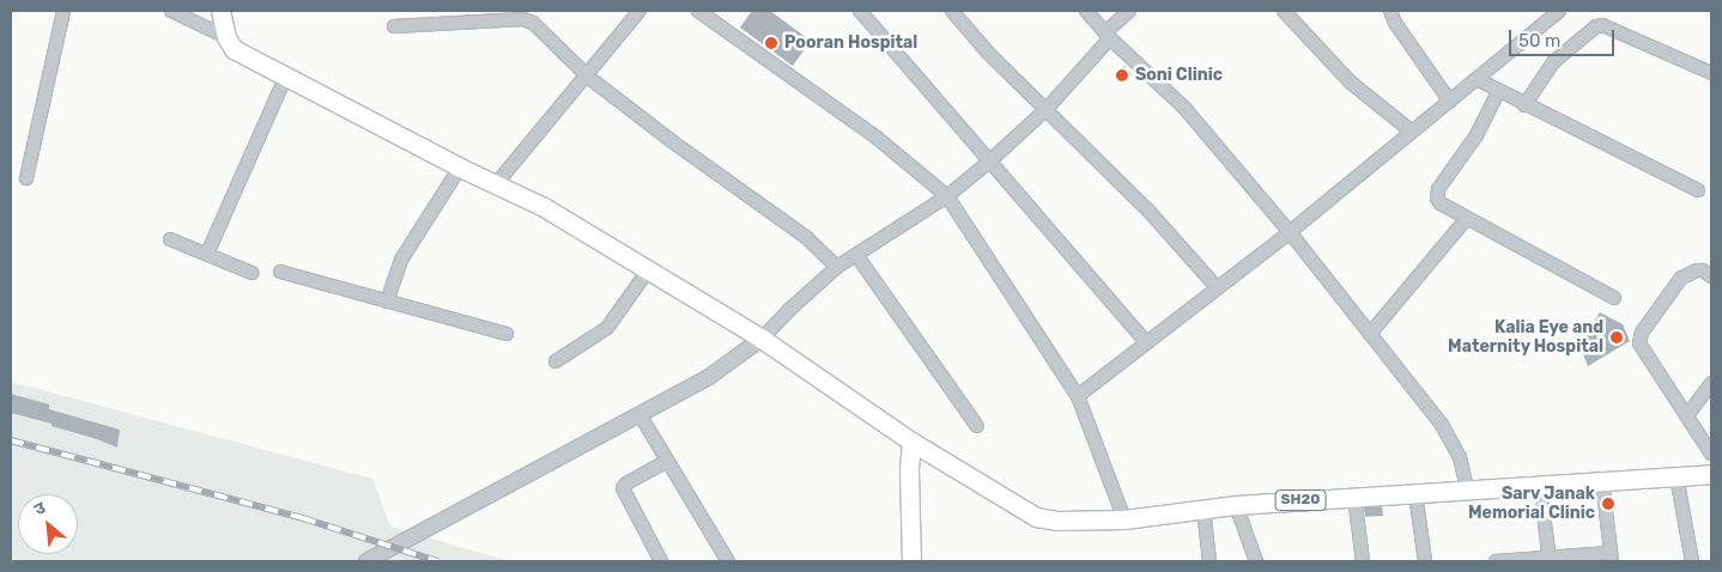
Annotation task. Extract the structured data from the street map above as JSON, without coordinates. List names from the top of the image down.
{
  "streets": {
    "main road": ["SH20"]
  },
  "places": [
    "Pooran Hospital",
    "Soni Clinic",
    "Kalia Eye and Maternity Hospital",
    "Sarv Janak Memorial Clinic"
  ],
  "scale_bar": "50 m",
  "north": "top left"
}
